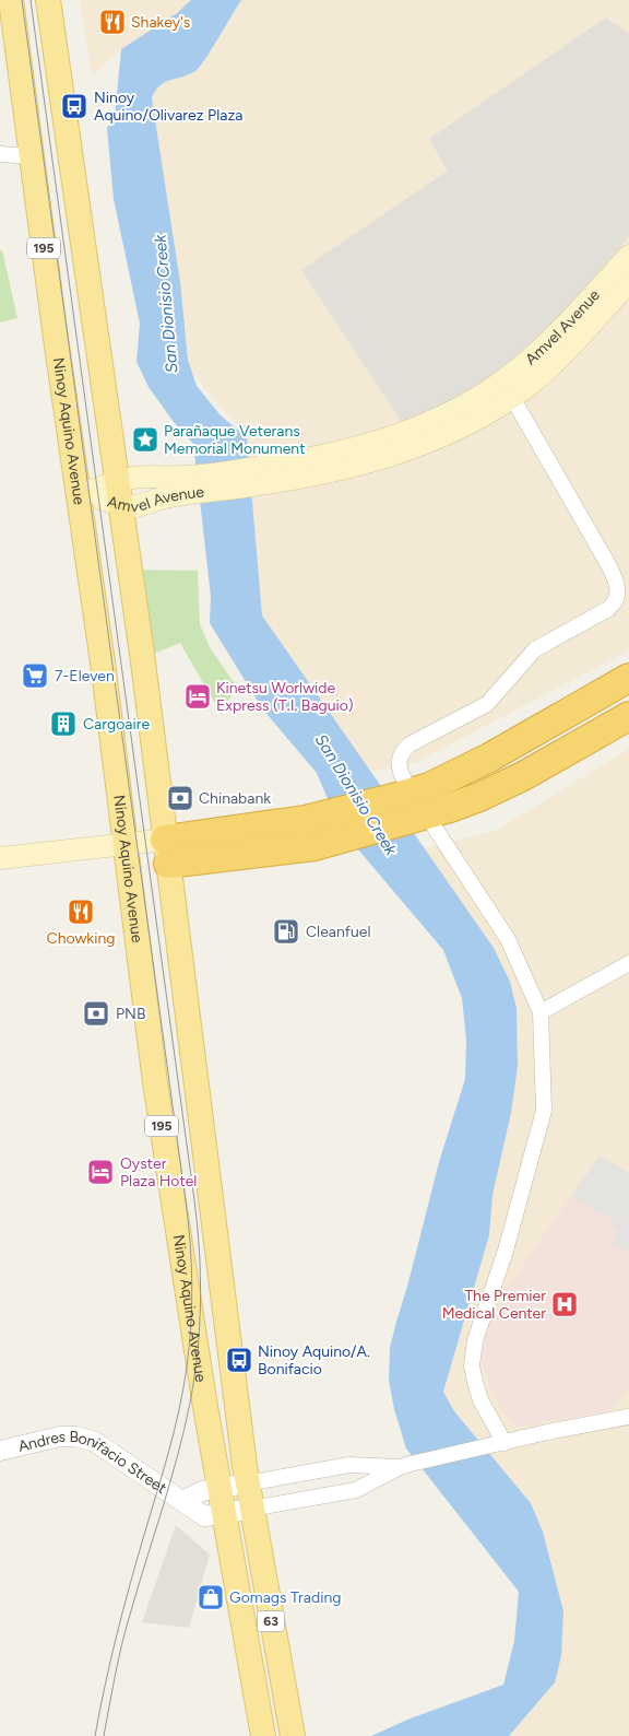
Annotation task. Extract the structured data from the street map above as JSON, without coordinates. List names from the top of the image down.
{
  "streets": {
    "main road": [
      "195",
      "Amvel Avenue",
      "Ninoy Aquino Avenue",
      "63"
    ],
    "street": ["Andres Bonifacio Street"]
  },
  "crossings": [
    ["195", "Amvel Avenue"],
    ["195", "Andres Bonifacio Street"],
    ["195", "63"],
    ["Amvel Avenue", "Ninoy Aquino Avenue"],
    ["Ninoy Aquino Avenue", "Andres Bonifacio Street"],
    ["Andres Bonifacio Street", "63"]
  ],
  "water": ["San Dionisio Creek"],
  "places": {
    "restaurant": ["Shakey's", "Chowking"],
    "bus stop": ["Ninoy Aquino/Olivarez Plaza", "Ninoy Aquino/A. Bonifacio"],
    "place": ["Parañaque Veterans Memorial Monument"],
    "supermarket": ["7-Eleven"],
    "hotel": ["Kinetsu Worlwide Express (T.I. Baguio)", "Oyster Plaza Hotel"],
    "building": ["Cargoaire"],
    "bank": ["Chinabank", "PNB"],
    "fuel station": ["Cleanfuel"],
    "hospital": ["The Premier Medical Center"],
    "shop": ["Gomags Trading"]
  }
}
